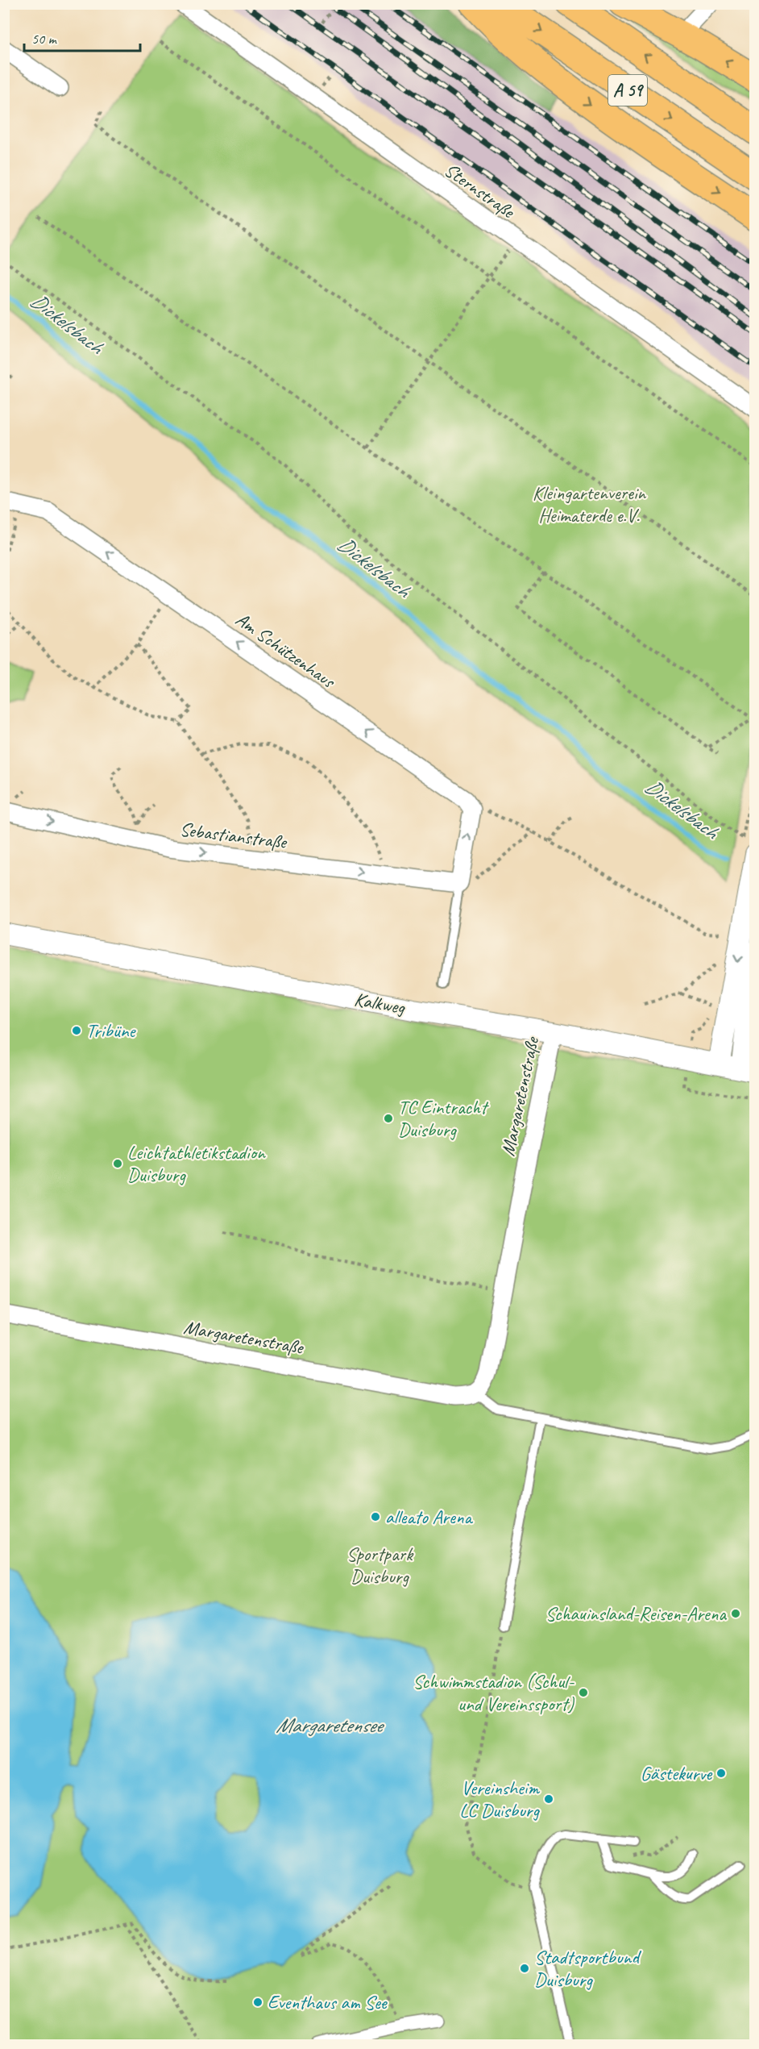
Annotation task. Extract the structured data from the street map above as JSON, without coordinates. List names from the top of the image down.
{
  "streets": {
    "highway": ["A 59"],
    "street": [
      "Sternstraße",
      "Am Schützenhaus",
      "Sebastianstraße",
      "Kalkweg",
      "Margaretenstraße"
    ]
  },
  "crossings": [
    ["Kalkweg", "Margaretenstraße"]
  ],
  "one_way": ["Am Schützenhaus", "Sebastianstraße"],
  "water": ["Dickelsbach", "Margaretensee"],
  "parks": ["Kleingartenverein Heimaterde e.V.", "Sportpark Duisburg"],
  "places": [
    "Tribüne",
    "TC Eintracht Duisburg",
    "Leichtathletikstadion Duisburg",
    "alleato Arena",
    "Schauinsland-Reisen-Arena",
    "Schwimmstadion (Schul- und Vereinssport)",
    "Gästekurve",
    "Vereinsheim LC Duisburg",
    "Stadtsportbund Duisburg",
    "Eventhaus am See"
  ],
  "scale_bar": "50 m"
}
